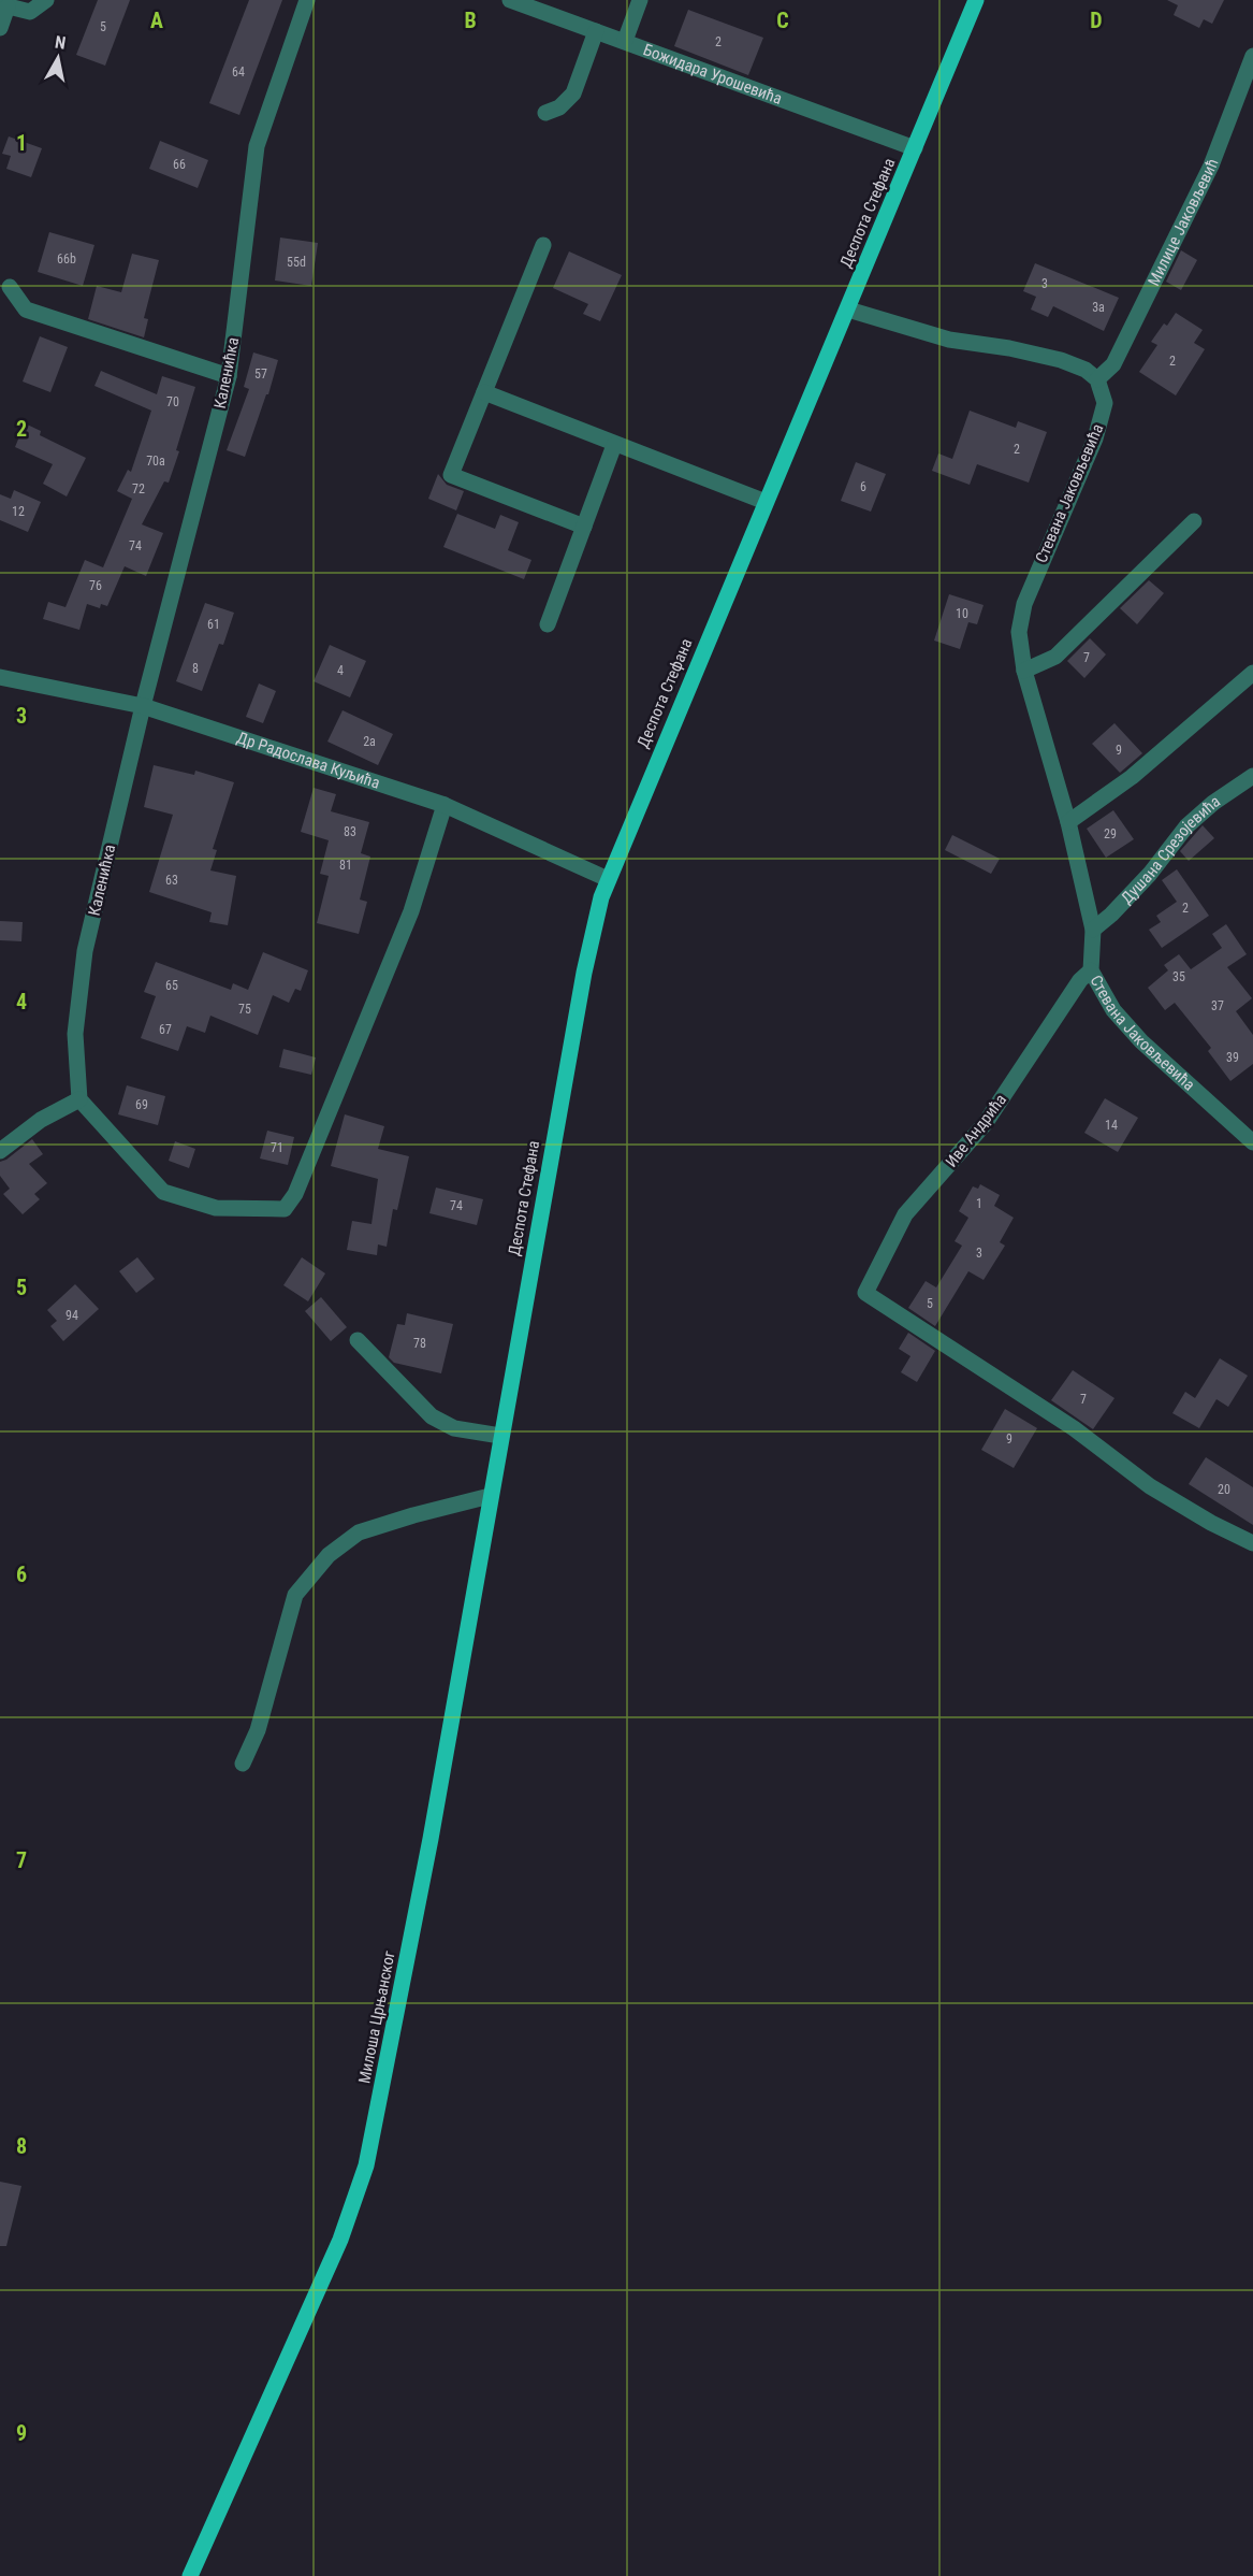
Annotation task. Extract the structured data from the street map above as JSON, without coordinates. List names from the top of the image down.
{
  "streets": {
    "main road": ["Деспота Стефана", "Милоша Црњанског"],
    "street": [
      "Божидара Урошевића",
      "Милице Јаковљевић",
      "Каленићка",
      "Стевана Јаковљевића",
      "Др Радослава Куљића",
      "Душана Срезојевића",
      "Иве Андрића"
    ]
  },
  "crossings": [
    ["Божидара Урошевића", "Деспота Стефана"],
    ["Деспота Стефана", "Др Радослава Куљића"],
    ["Деспота Стефана", "Милоша Црњанског"],
    ["Милице Јаковљевић", "Стевана Јаковљевића"],
    ["Каленићка", "Др Радослава Куљића"],
    ["Стевана Јаковљевића", "Душана Срезојевића"],
    ["Стевана Јаковљевића", "Иве Андрића"]
  ],
  "house_numbers": [
    "5",
    "2",
    "64",
    "66",
    "66b",
    "55d",
    "3",
    "3a",
    "2",
    "57",
    "70",
    "2",
    "70a",
    "6",
    "72",
    "12",
    "74",
    "76",
    "10",
    "61",
    "7",
    "8",
    "4",
    "2a",
    "9",
    "83",
    "29",
    "81",
    "63",
    "2",
    "35",
    "65",
    "37",
    "75",
    "67",
    "39",
    "69",
    "14",
    "71",
    "1",
    "74",
    "3",
    "5",
    "94",
    "78",
    "7",
    "9",
    "20"
  ],
  "north": "top",
  "grid": {
    "columns": [
      "A",
      "B",
      "C",
      "D"
    ],
    "rows": [
      "1",
      "2",
      "3",
      "4",
      "5",
      "6",
      "7",
      "8",
      "9"
    ]
  }
}
